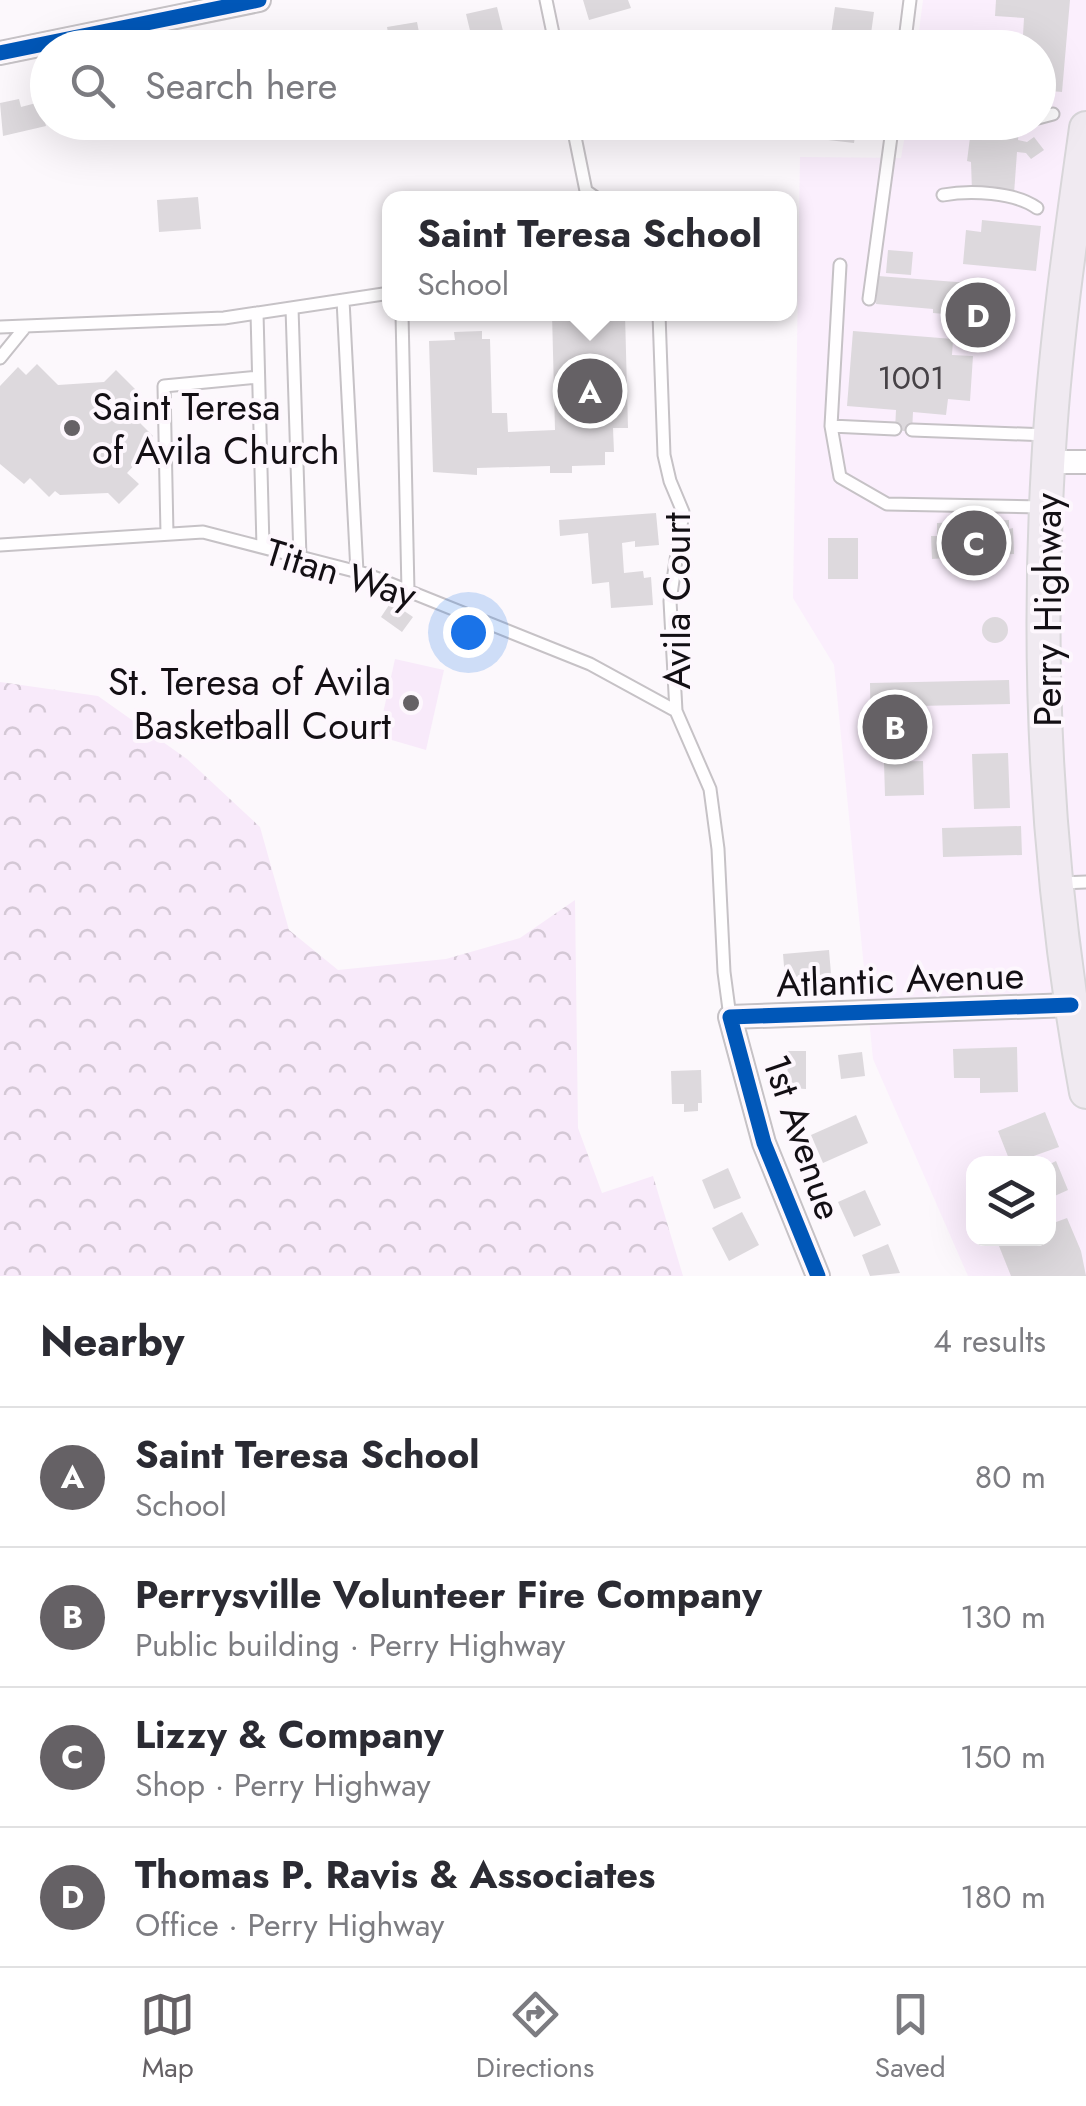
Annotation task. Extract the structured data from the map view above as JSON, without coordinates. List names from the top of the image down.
{
  "streets": {
    "main road": ["Perry Highway"],
    "street": ["Atlantic Avenue", "1st Avenue"],
    "lane": ["Titan Way", "Avila Court"]
  },
  "crossings": [
    ["Titan Way", "Avila Court"],
    ["Avila Court", "Atlantic Avenue"],
    ["Avila Court", "1st Avenue"],
    ["Perry Highway", "Atlantic Avenue"],
    ["Atlantic Avenue", "1st Avenue"]
  ],
  "places": ["Saint Teresa of Avila Church", "St. Teresa of Avila Basketball Court"],
  "house_numbers": ["1001"],
  "page": {
    "search": "Search here",
    "popup": ["Saint Teresa School", "School"],
    "pins": [
      "D",
      "A",
      "C",
      "B"
    ],
    "heading": ["Nearby", "4 results"],
    "list": [
      {
        "mark": "A",
        "name": "Saint Teresa School",
        "note": "School",
        "value": "80 m"
      },
      {
        "mark": "B",
        "name": "Perrysville Volunteer Fire Company",
        "note": "Public building · Perry Highway",
        "value": "130 m"
      },
      {
        "mark": "C",
        "name": "Lizzy & Company",
        "note": "Shop · Perry Highway",
        "value": "150 m"
      },
      {
        "mark": "D",
        "name": "Thomas P. Ravis & Associates",
        "note": "Office · Perry Highway",
        "value": "180 m"
      }
    ],
    "nav": ["Map", "Directions", "Saved"]
  }
}
